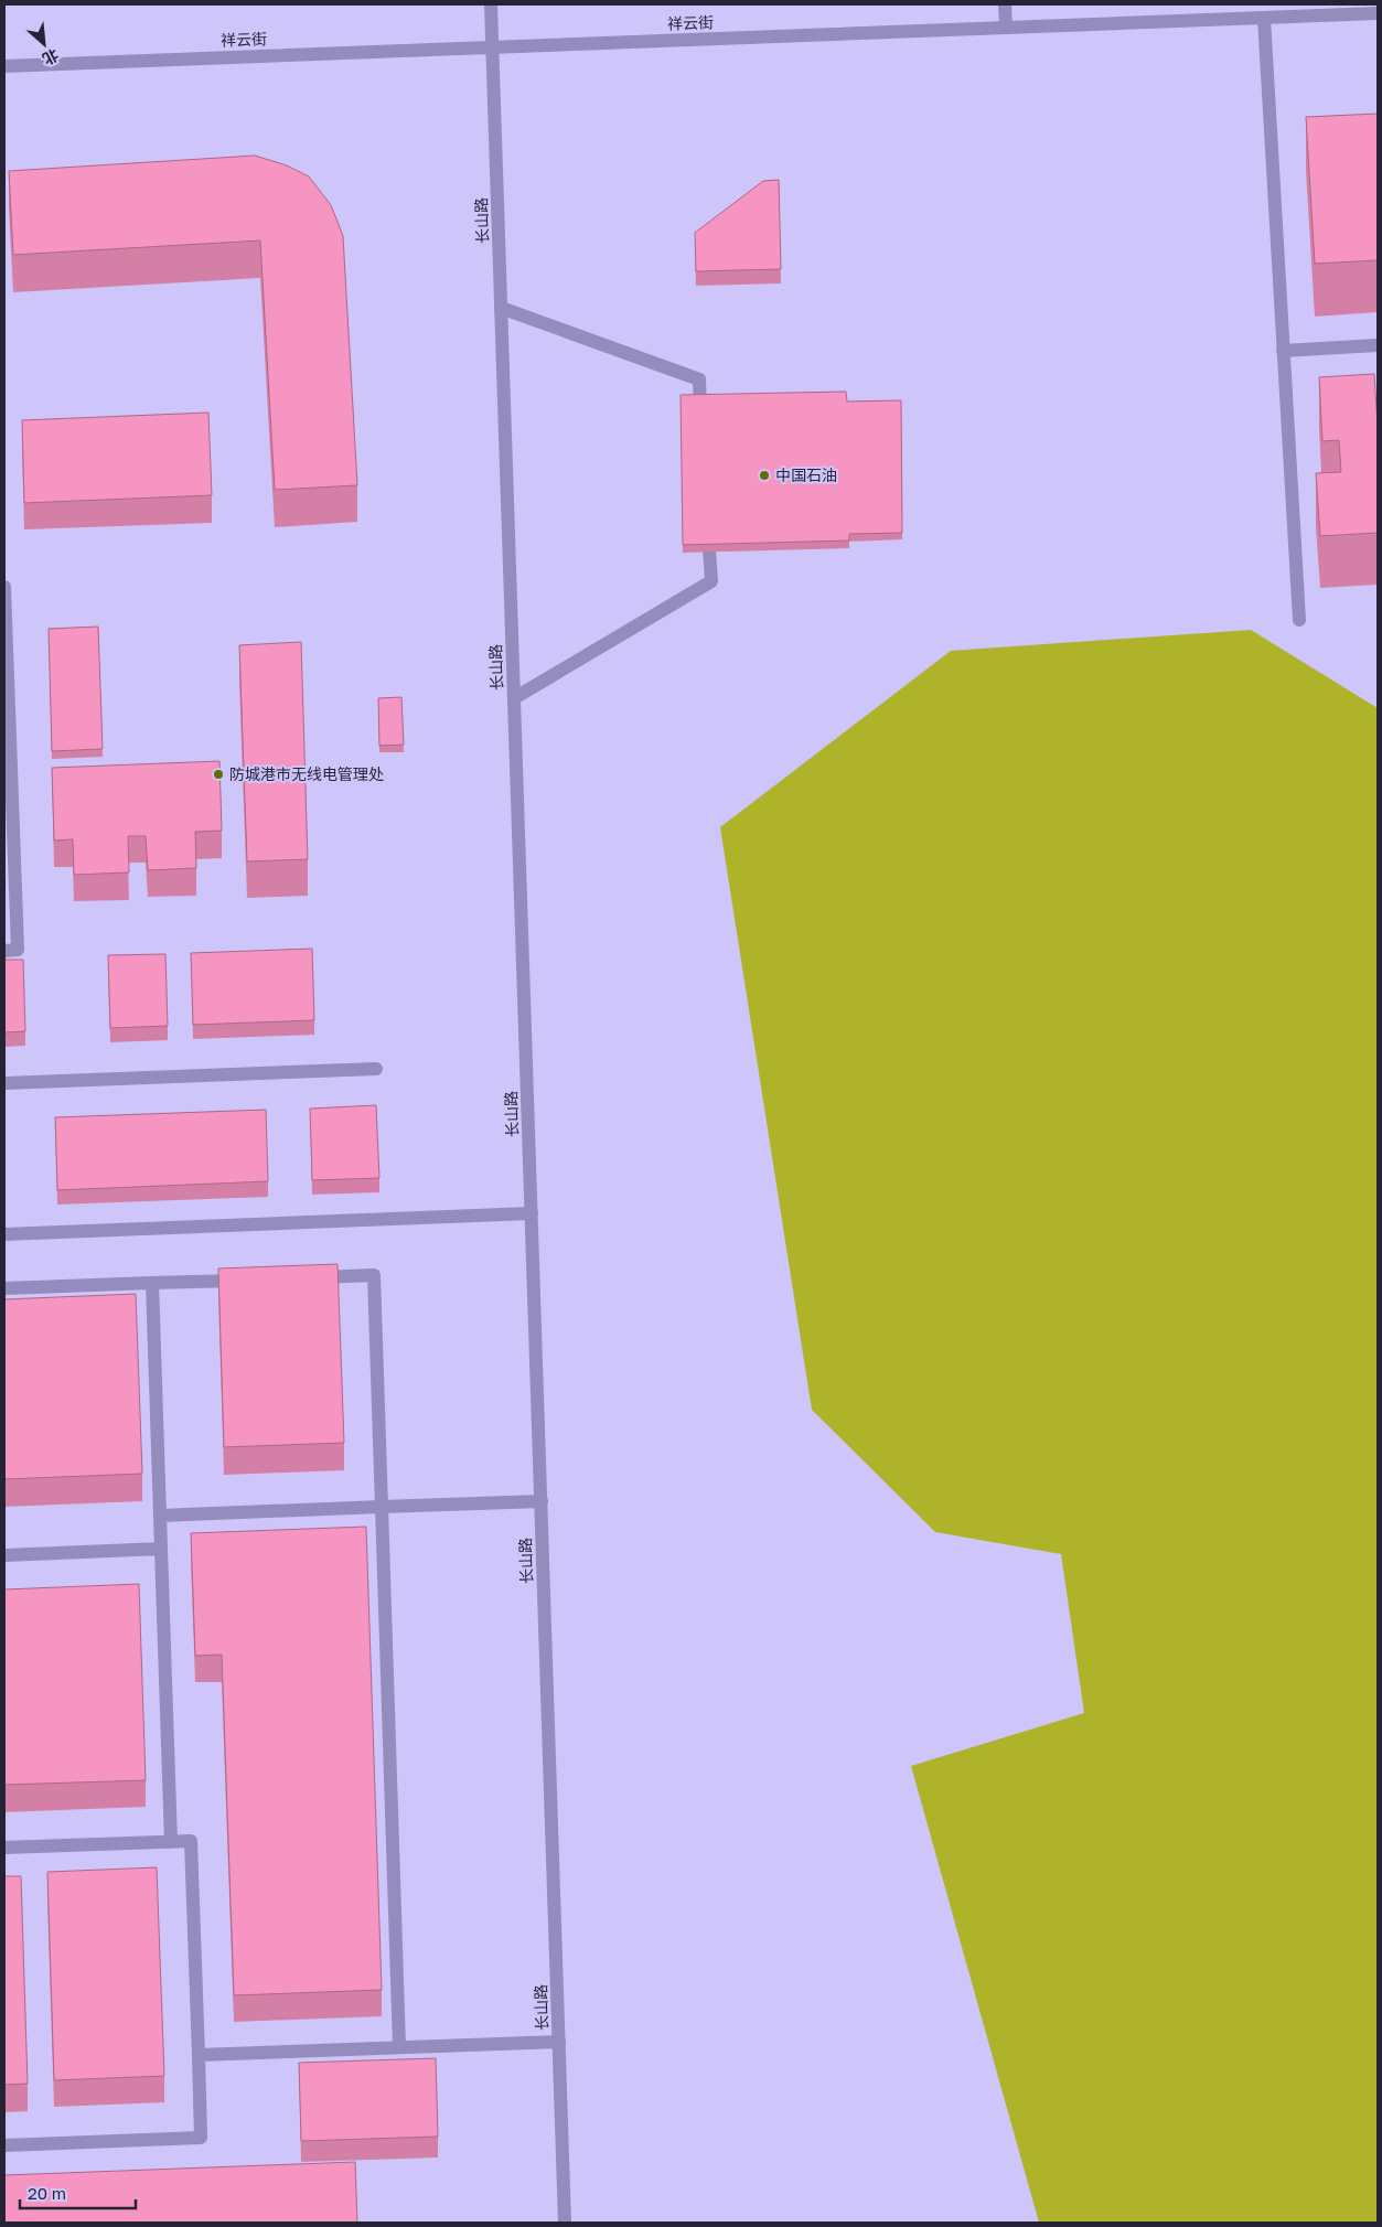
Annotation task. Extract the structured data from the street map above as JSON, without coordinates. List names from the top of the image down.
{
  "streets": {
    "street": ["祥云街", "长山路"]
  },
  "crossings": [
    ["祥云街", "长山路"]
  ],
  "places": ["中国石油", "防城港市无线电管理处"],
  "scale_bar": "20 m",
  "north": "bottom right"
}
